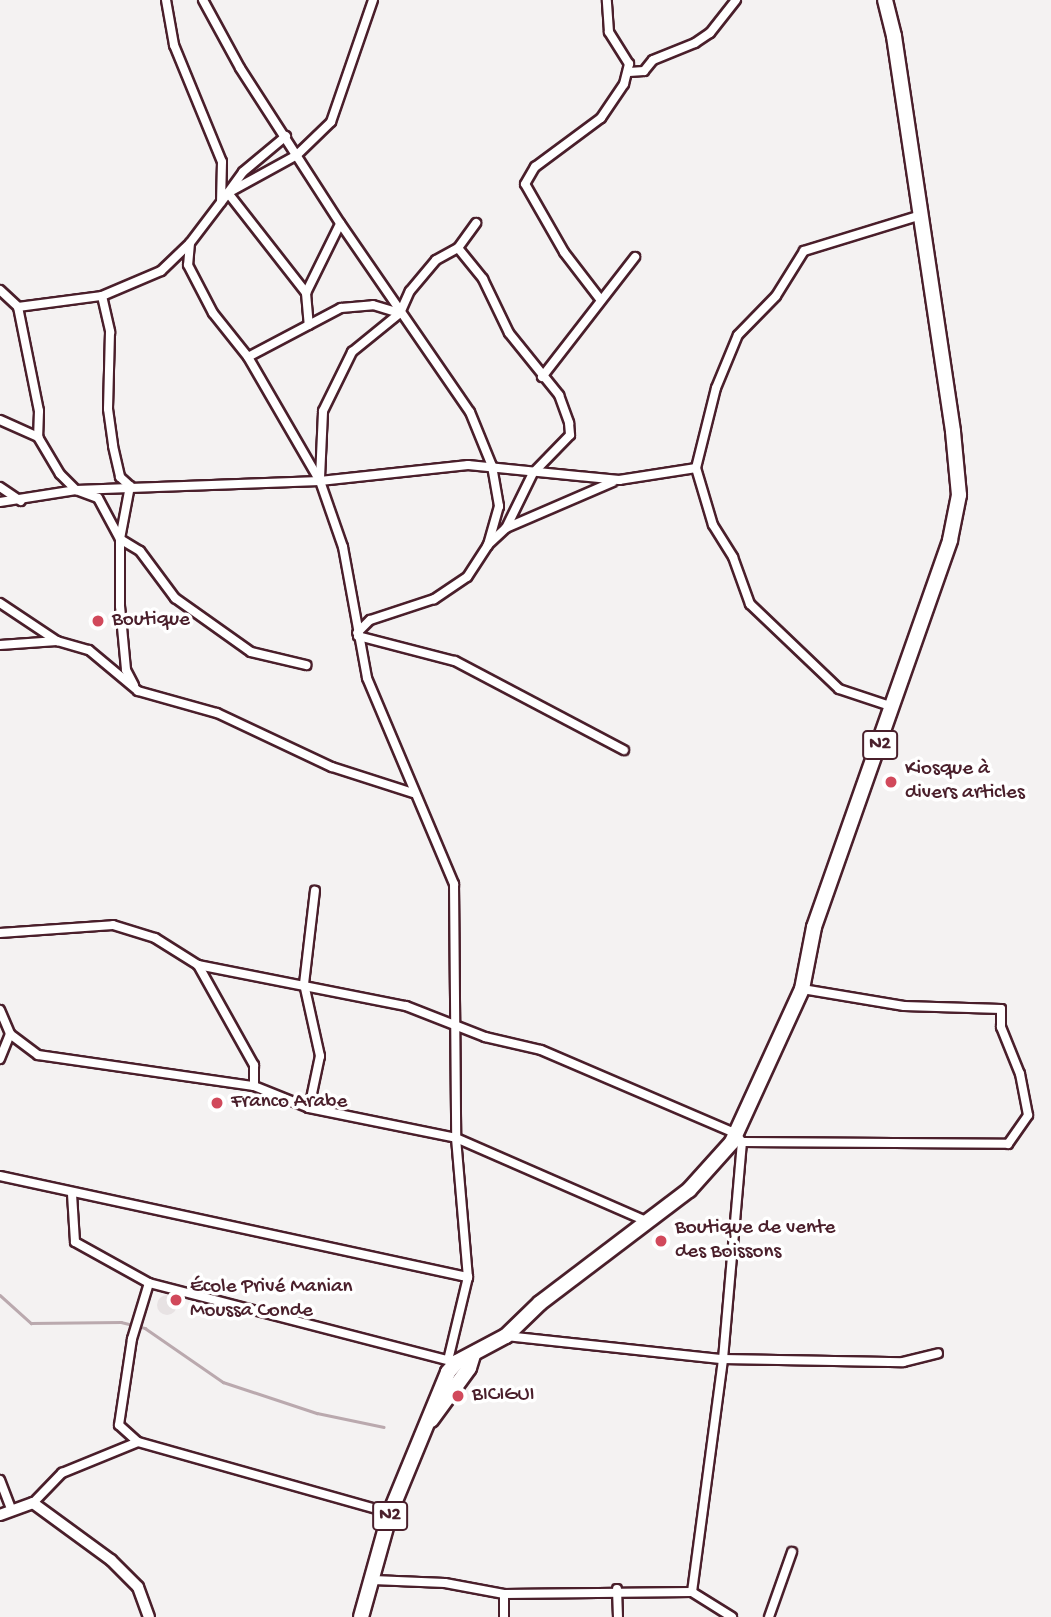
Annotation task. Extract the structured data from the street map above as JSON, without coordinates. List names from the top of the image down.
{
  "streets": {
    "highway": ["N2"]
  },
  "places": [
    "Boutique",
    "Kiosque à divers articles",
    "Franco Arabe",
    "Boutique de vente des Boissons",
    "École Privé Manian Moussa Conde",
    "BICIGUI"
  ]
}
